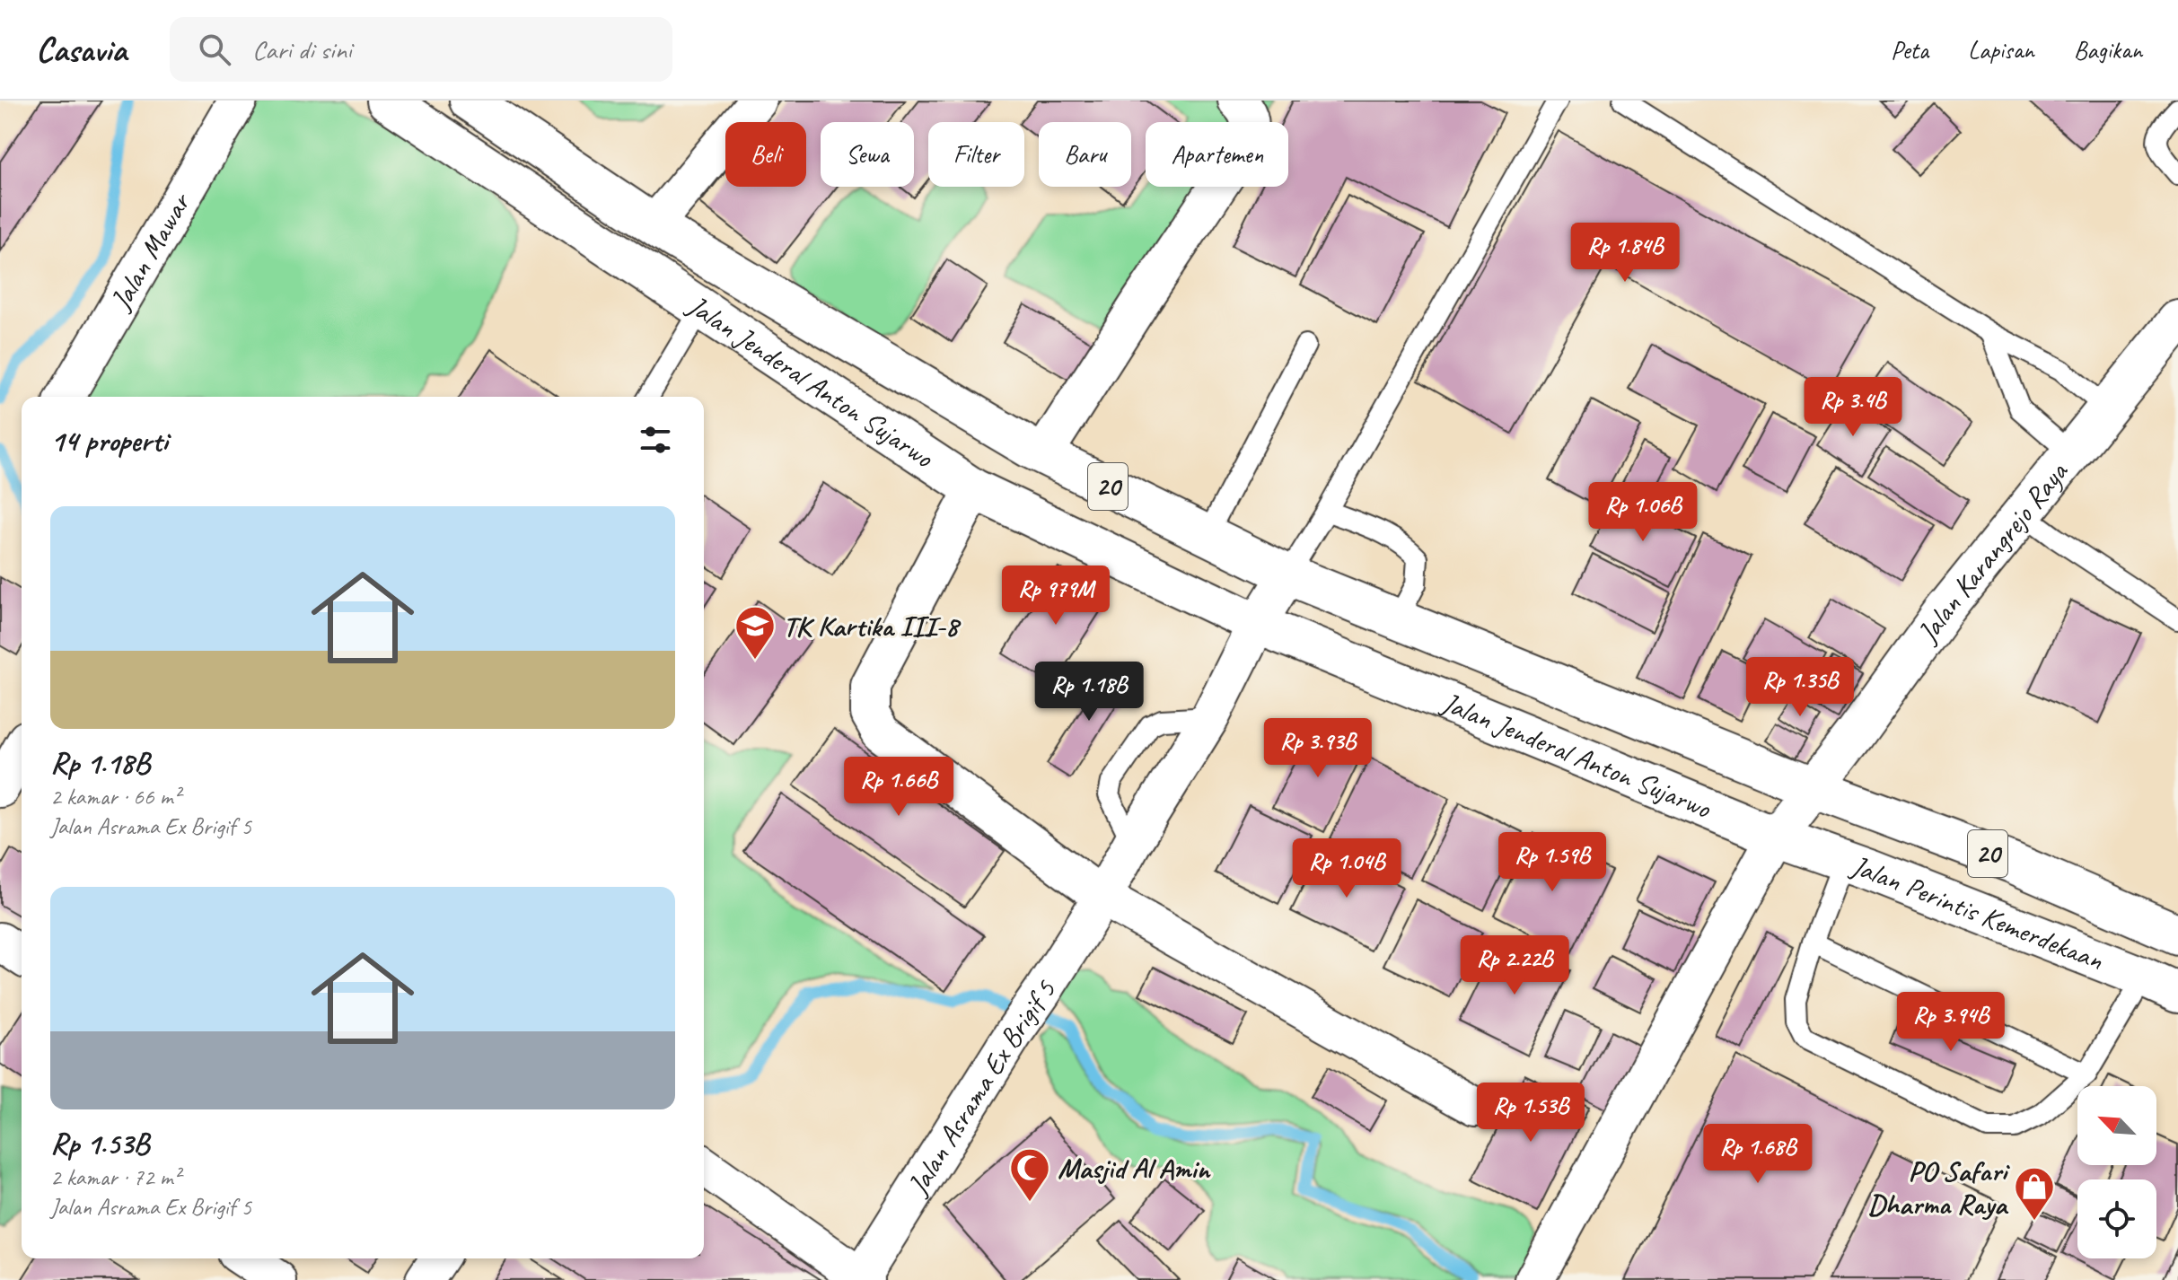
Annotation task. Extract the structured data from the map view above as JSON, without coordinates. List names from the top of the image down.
{
  "streets": {
    "main road": [
      "Jalan Jenderal Anton Sujarwo",
      "20",
      "Jalan Karangrejo Raya",
      "Jalan Perintis Kemerdekaan"
    ],
    "street": ["Jalan Mawar", "Jalan Asrama Ex Brigif 5"]
  },
  "crossings": [
    ["Jalan Jenderal Anton Sujarwo", "Jalan Karangrejo Raya"],
    ["Jalan Jenderal Anton Sujarwo", "Jalan Perintis Kemerdekaan"],
    ["Jalan Jenderal Anton Sujarwo", "Jalan Asrama Ex Brigif 5"],
    ["Jalan Karangrejo Raya", "Jalan Perintis Kemerdekaan"]
  ],
  "places": {
    "school or university": ["TK Kartika III-8"],
    "mosque": ["Masjid Al Amin"],
    "shop": ["PO Safari Dharma Raya"]
  },
  "north": "top left",
  "page": {
    "header": "Casavia",
    "search": "Cari di sini",
    "nav": ["Peta", "Lapisan", "Bagikan"],
    "chip": [
      "Beli",
      "Sewa",
      "Filter",
      "Baru",
      "Apartemen"
    ],
    "price": [
      "Rp 1.84B",
      "Rp 3.4B",
      "Rp 1.06B",
      "Rp 979M",
      "Rp 1.35B",
      "Rp 1.18B",
      "Rp 3.93B",
      "Rp 1.66B",
      "Rp 1.59B",
      "Rp 1.04B",
      "Rp 2.22B",
      "Rp 3.94B",
      "Rp 1.53B",
      "Rp 1.68B"
    ],
    "heading": "14 properti",
    "list": [
      {
        "name": "Rp 1.18B",
        "note": "2 kamar · 66 m² · Jalan Asrama Ex Brigif 5"
      },
      {
        "name": "Rp 1.53B",
        "note": "2 kamar · 72 m² · Jalan Asrama Ex Brigif 5"
      }
    ]
  }
}
